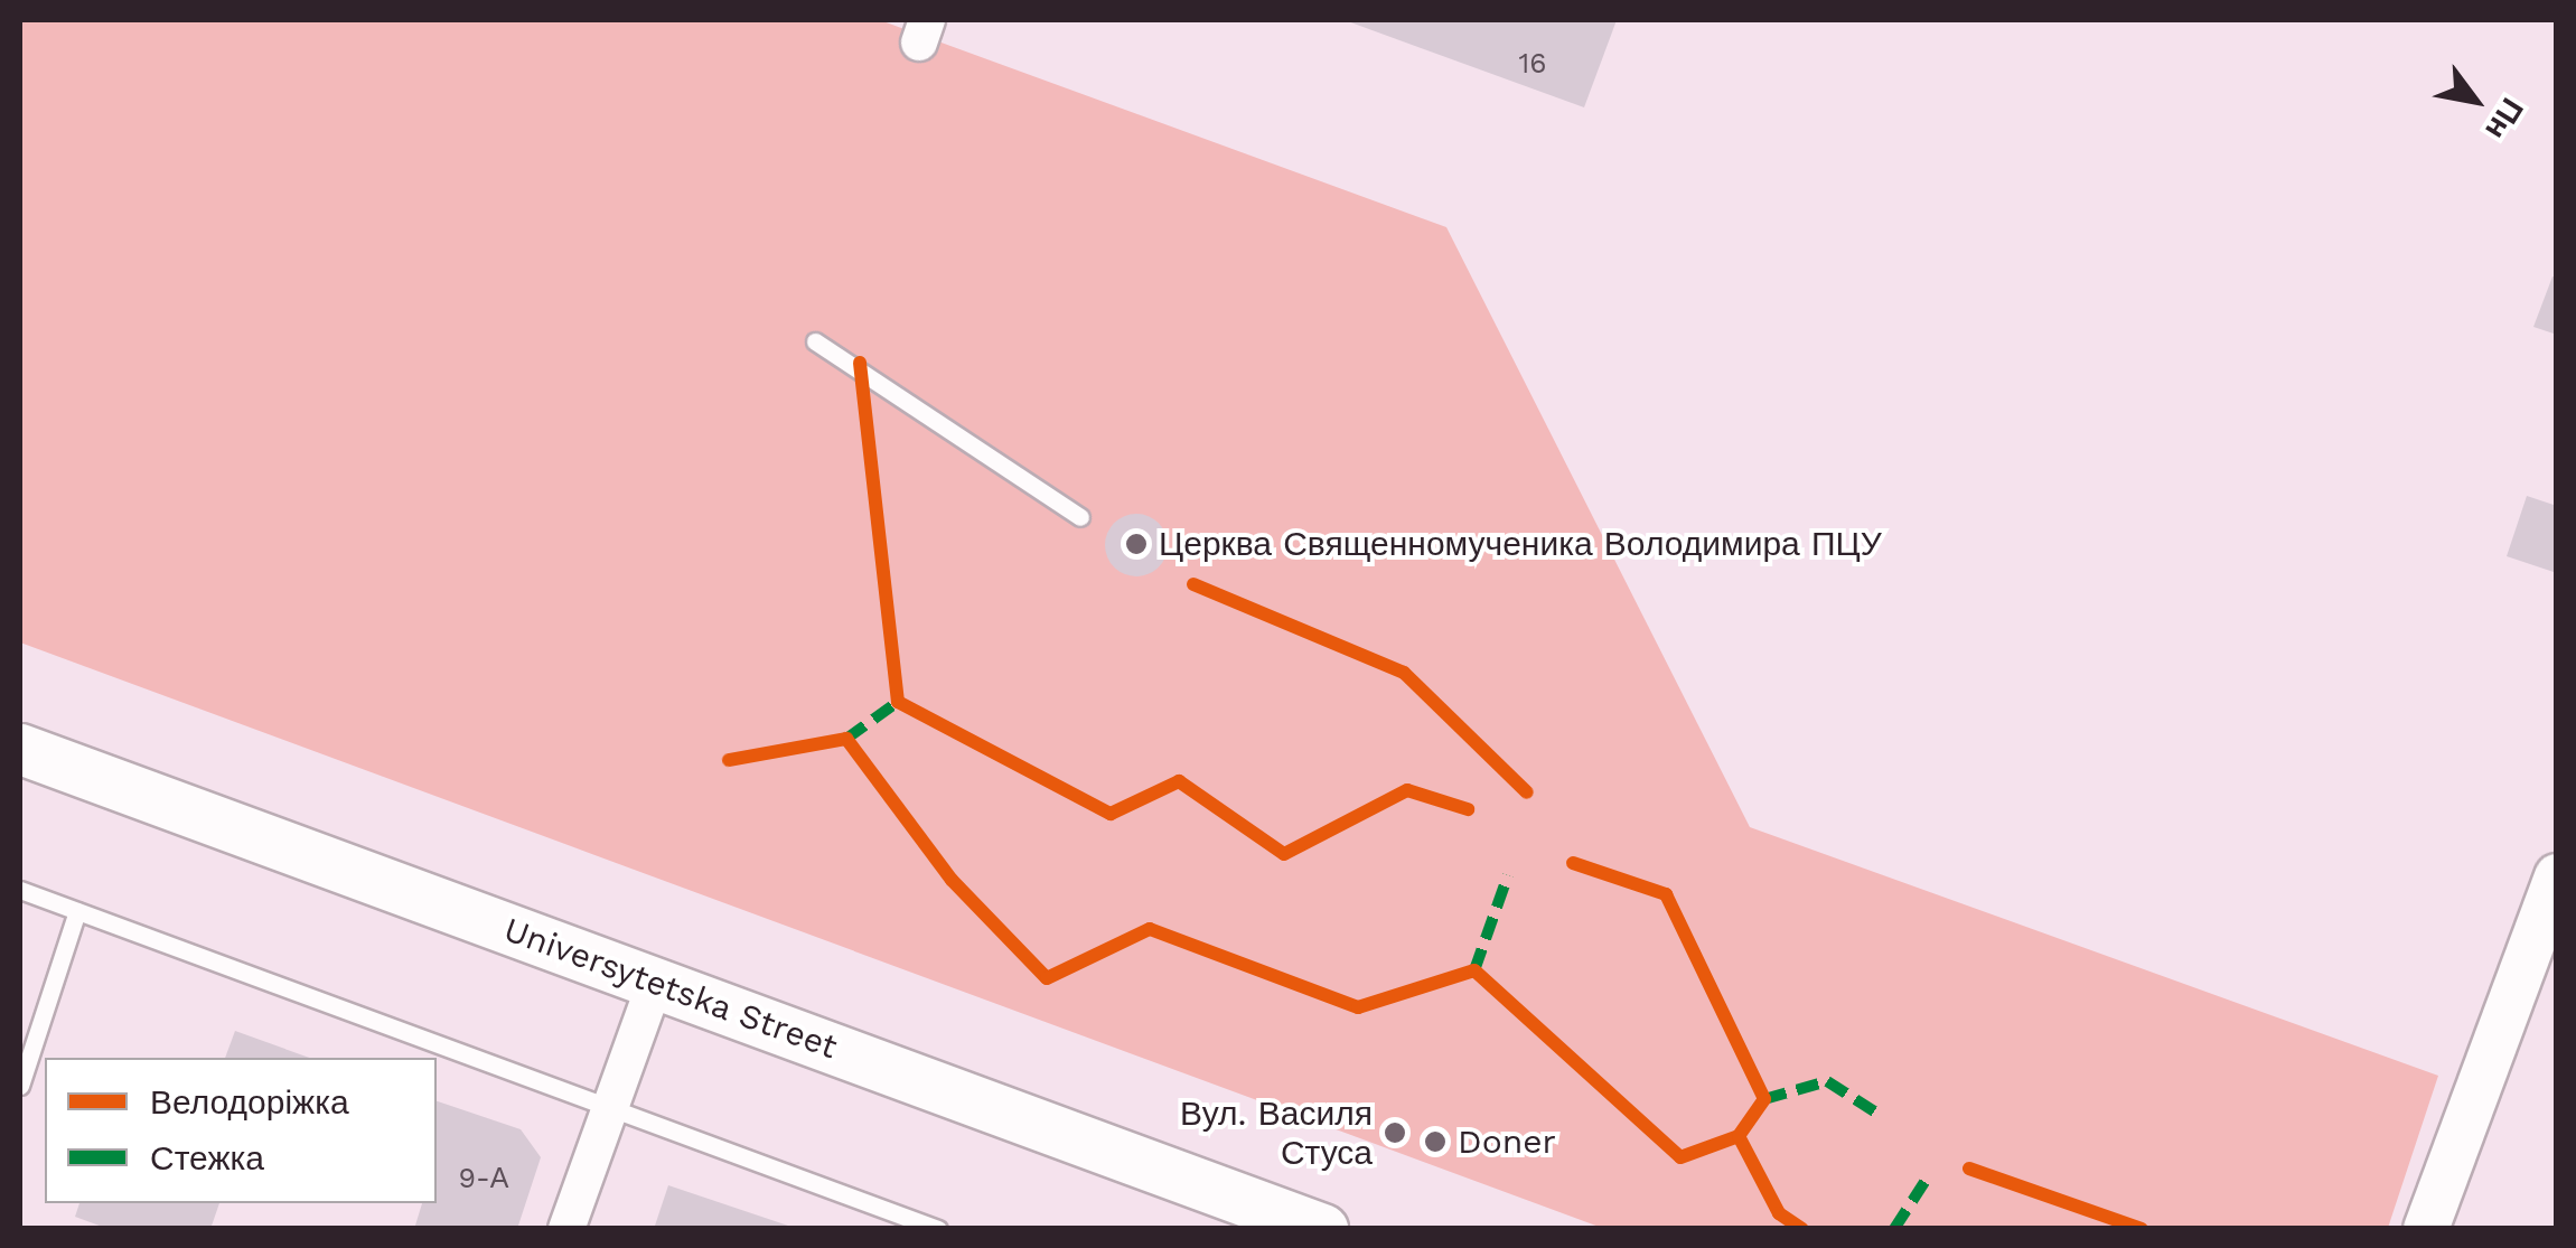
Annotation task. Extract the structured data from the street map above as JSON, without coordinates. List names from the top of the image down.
{
  "streets": {
    "main road": ["Universytetska Street"]
  },
  "places": ["Церква Священномученика Володимира ПЦУ", "Вул. Василя Стуса", "Doner"],
  "house_numbers": ["16", "9-А"],
  "legend": ["Велодоріжка", "Стежка"],
  "north": "bottom right"
}
